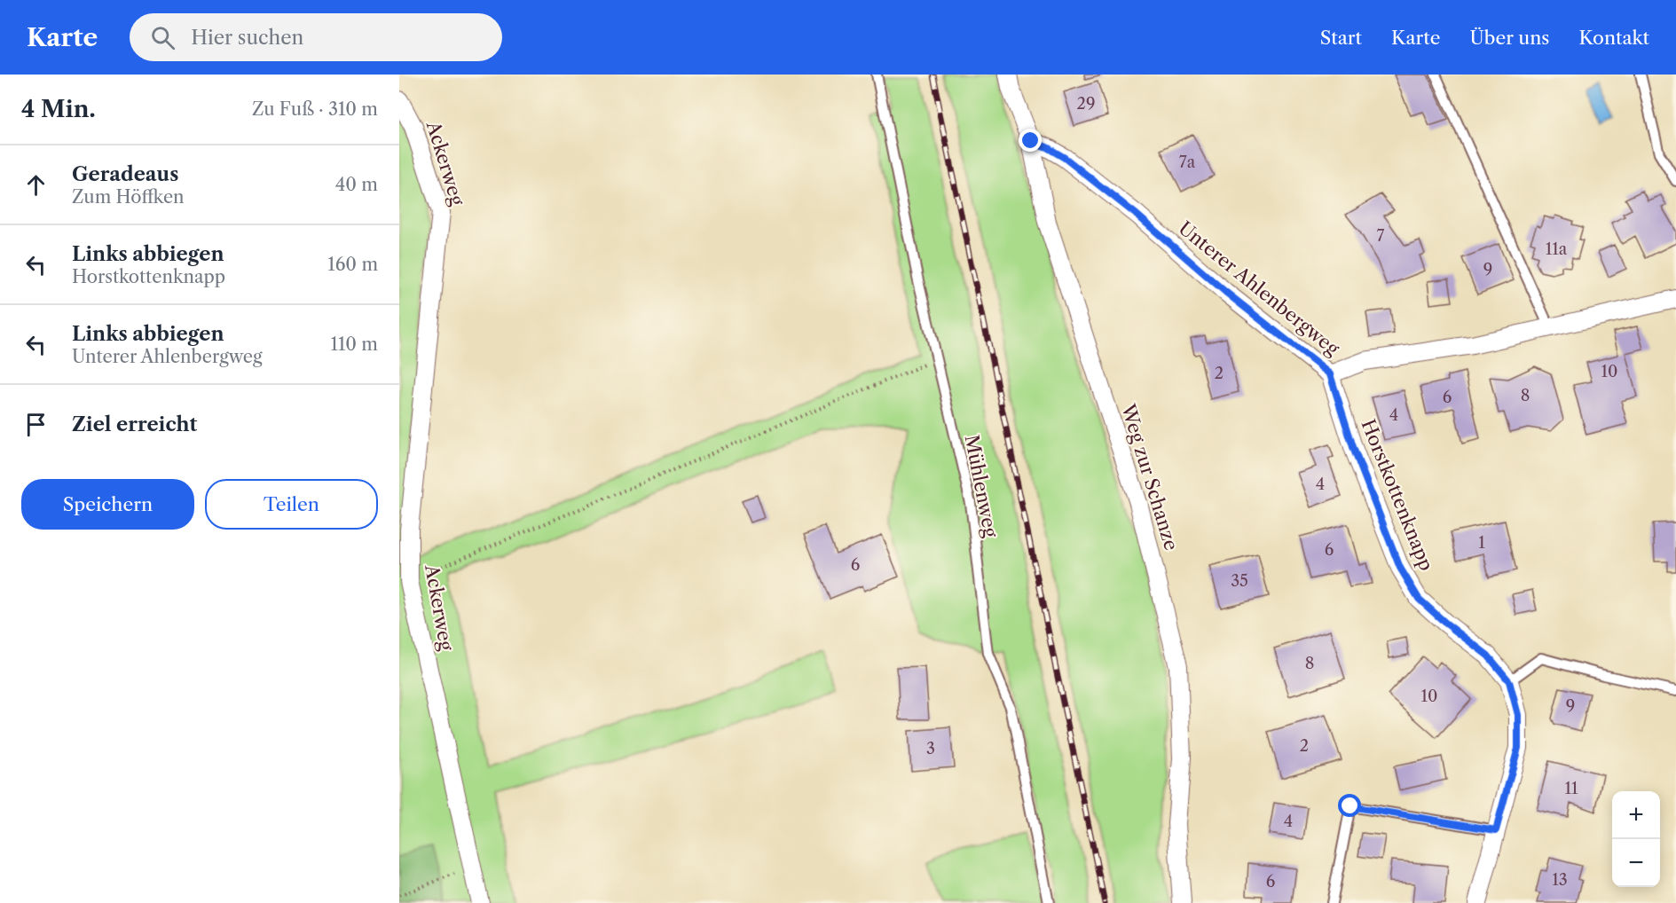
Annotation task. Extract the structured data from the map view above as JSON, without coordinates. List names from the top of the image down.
{
  "streets": {
    "street": [
      "Ackerweg",
      "Unterer Ahlenbergweg",
      "Weg zur Schanze",
      "Horstkottenknapp"
    ],
    "lane": ["Mühlenweg"]
  },
  "crossings": [
    ["Unterer Ahlenbergweg", "Weg zur Schanze"],
    ["Unterer Ahlenbergweg", "Horstkottenknapp"]
  ],
  "house_numbers": [
    "29",
    "7a",
    "7",
    "11a",
    "9",
    "10",
    "2",
    "8",
    "6",
    "4",
    "4",
    "1",
    "6",
    "6",
    "35",
    "8",
    "10",
    "9",
    "2",
    "3",
    "11",
    "4",
    "13",
    "6"
  ],
  "page": {
    "header": "Karte",
    "search": "Hier suchen",
    "nav": [
      "Start",
      "Karte",
      "Über uns",
      "Kontakt"
    ],
    "heading": ["4 Min.", "Zu Fuß · 310 m"],
    "list": [
      ["Geradeaus", "Zum Höffken", "40 m"],
      ["Links abbiegen", "Horstkottenknapp", "160 m"],
      ["Links abbiegen", "Unterer Ahlenbergweg", "110 m"],
      "Ziel erreicht"
    ],
    "buttons": ["Speichern", "Teilen"],
    "map_buttons": ["+", "−"]
  }
}
